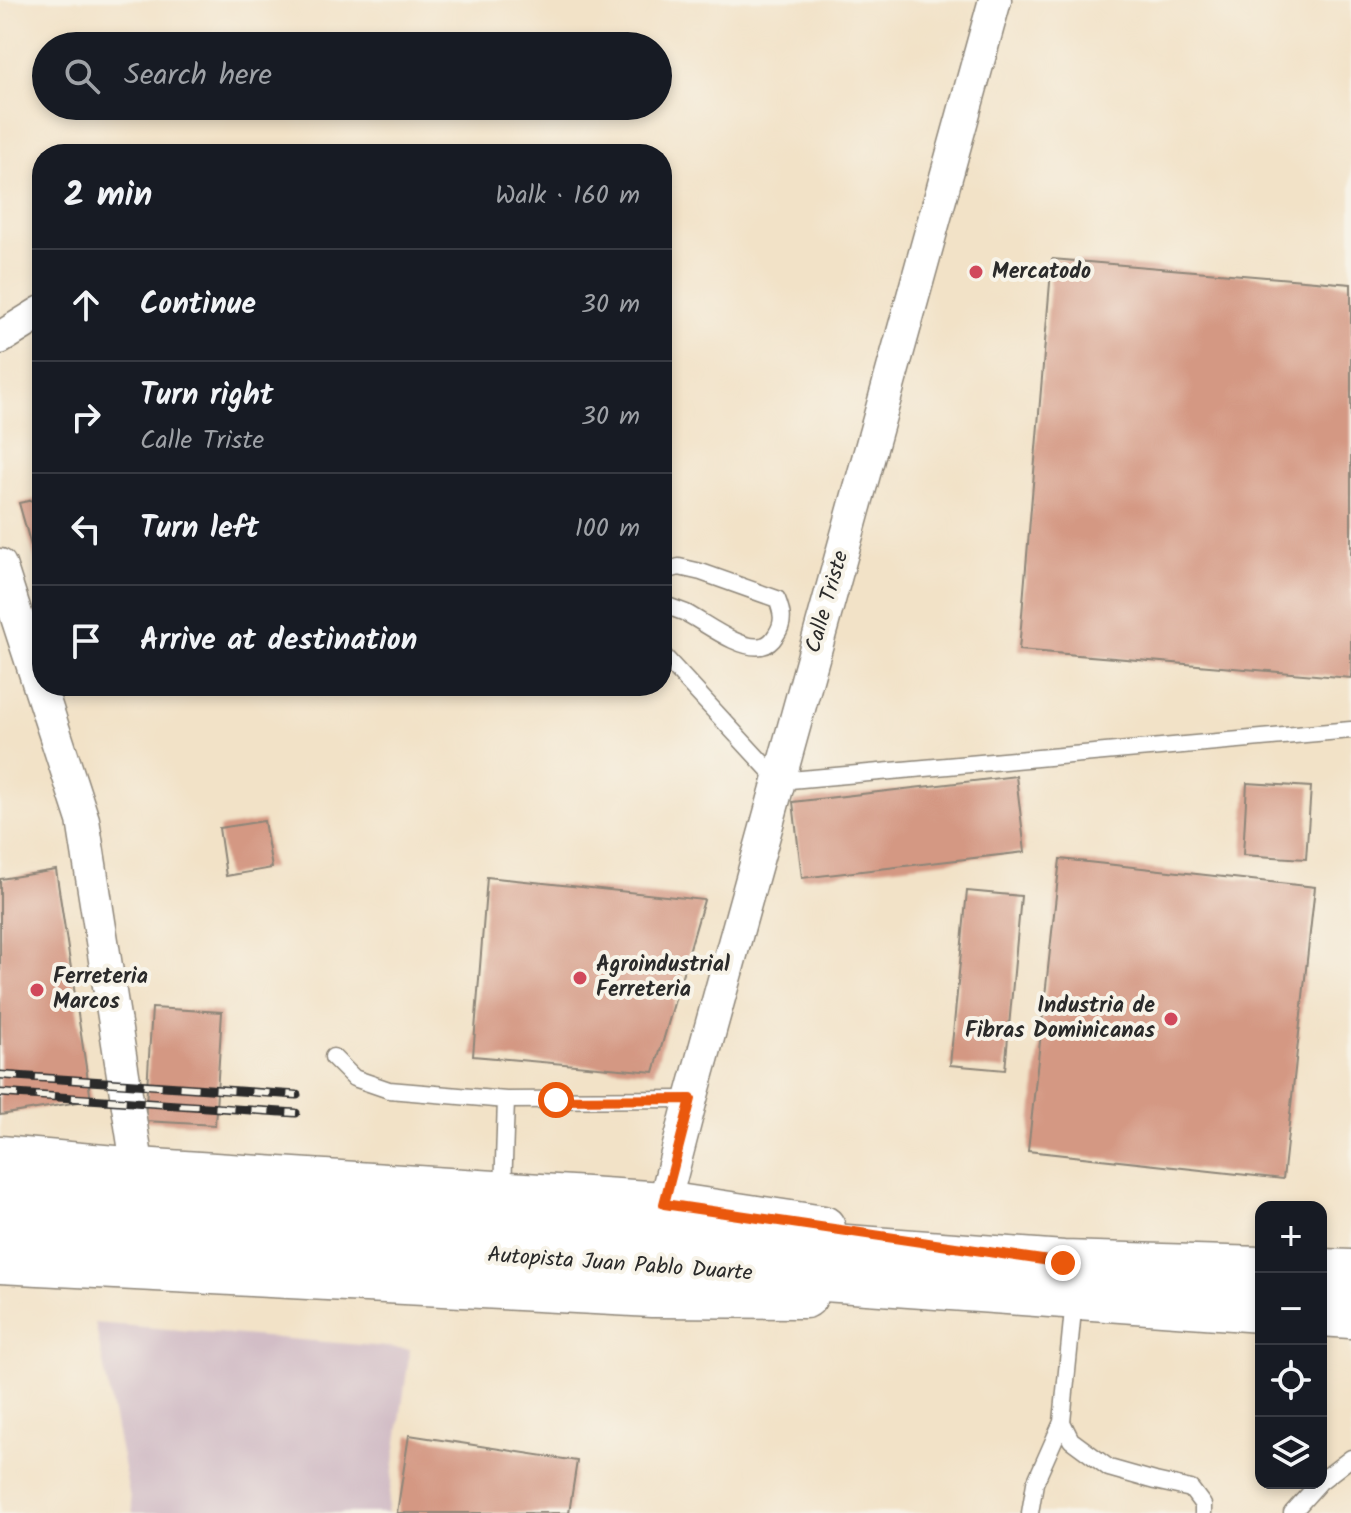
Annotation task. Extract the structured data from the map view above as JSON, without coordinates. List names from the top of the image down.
{
  "streets": {
    "main road": ["Autopista Juan Pablo Duarte"],
    "street": ["Calle Triste"]
  },
  "places": [
    "Mercatodo",
    "Agroindustrial Ferreteria",
    "Ferreteria Marcos",
    "Industria de Fibras Dominicanas"
  ],
  "page": {
    "search": "Search here",
    "heading": ["2 min", "Walk · 160 m"],
    "list": [
      ["Continue", "30 m"],
      ["Turn right", "Calle Triste", "30 m"],
      ["Turn left", "100 m"],
      "Arrive at destination"
    ],
    "map_buttons": ["+", "−"]
  }
}
